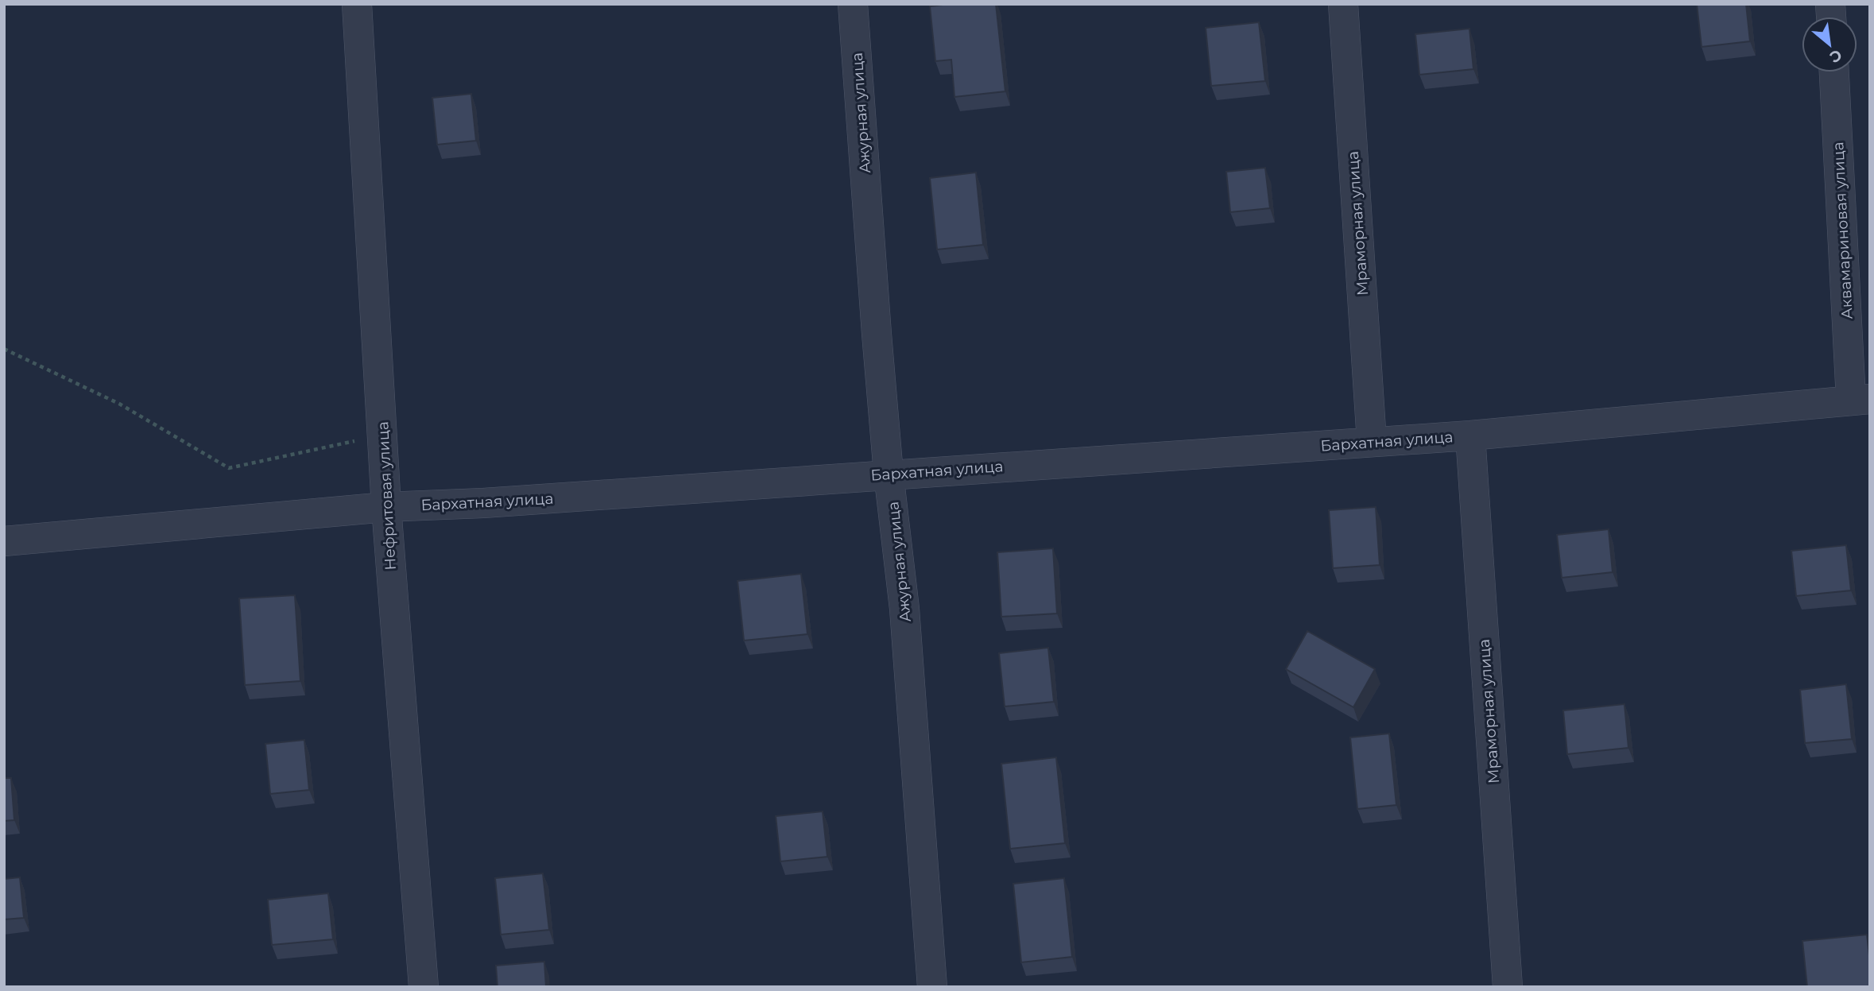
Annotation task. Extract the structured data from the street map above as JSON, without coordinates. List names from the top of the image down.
{
  "streets": {
    "street": [
      "Ажурная улица",
      "Мраморная улица",
      "Аквамариновая улица",
      "Бархатная улица",
      "Нефритовая улица"
    ]
  },
  "crossings": [
    ["Ажурная улица", "Бархатная улица"],
    ["Мраморная улица", "Бархатная улица"],
    ["Аквамариновая улица", "Бархатная улица"],
    ["Бархатная улица", "Нефритовая улица"]
  ],
  "north": "bottom right"
}
